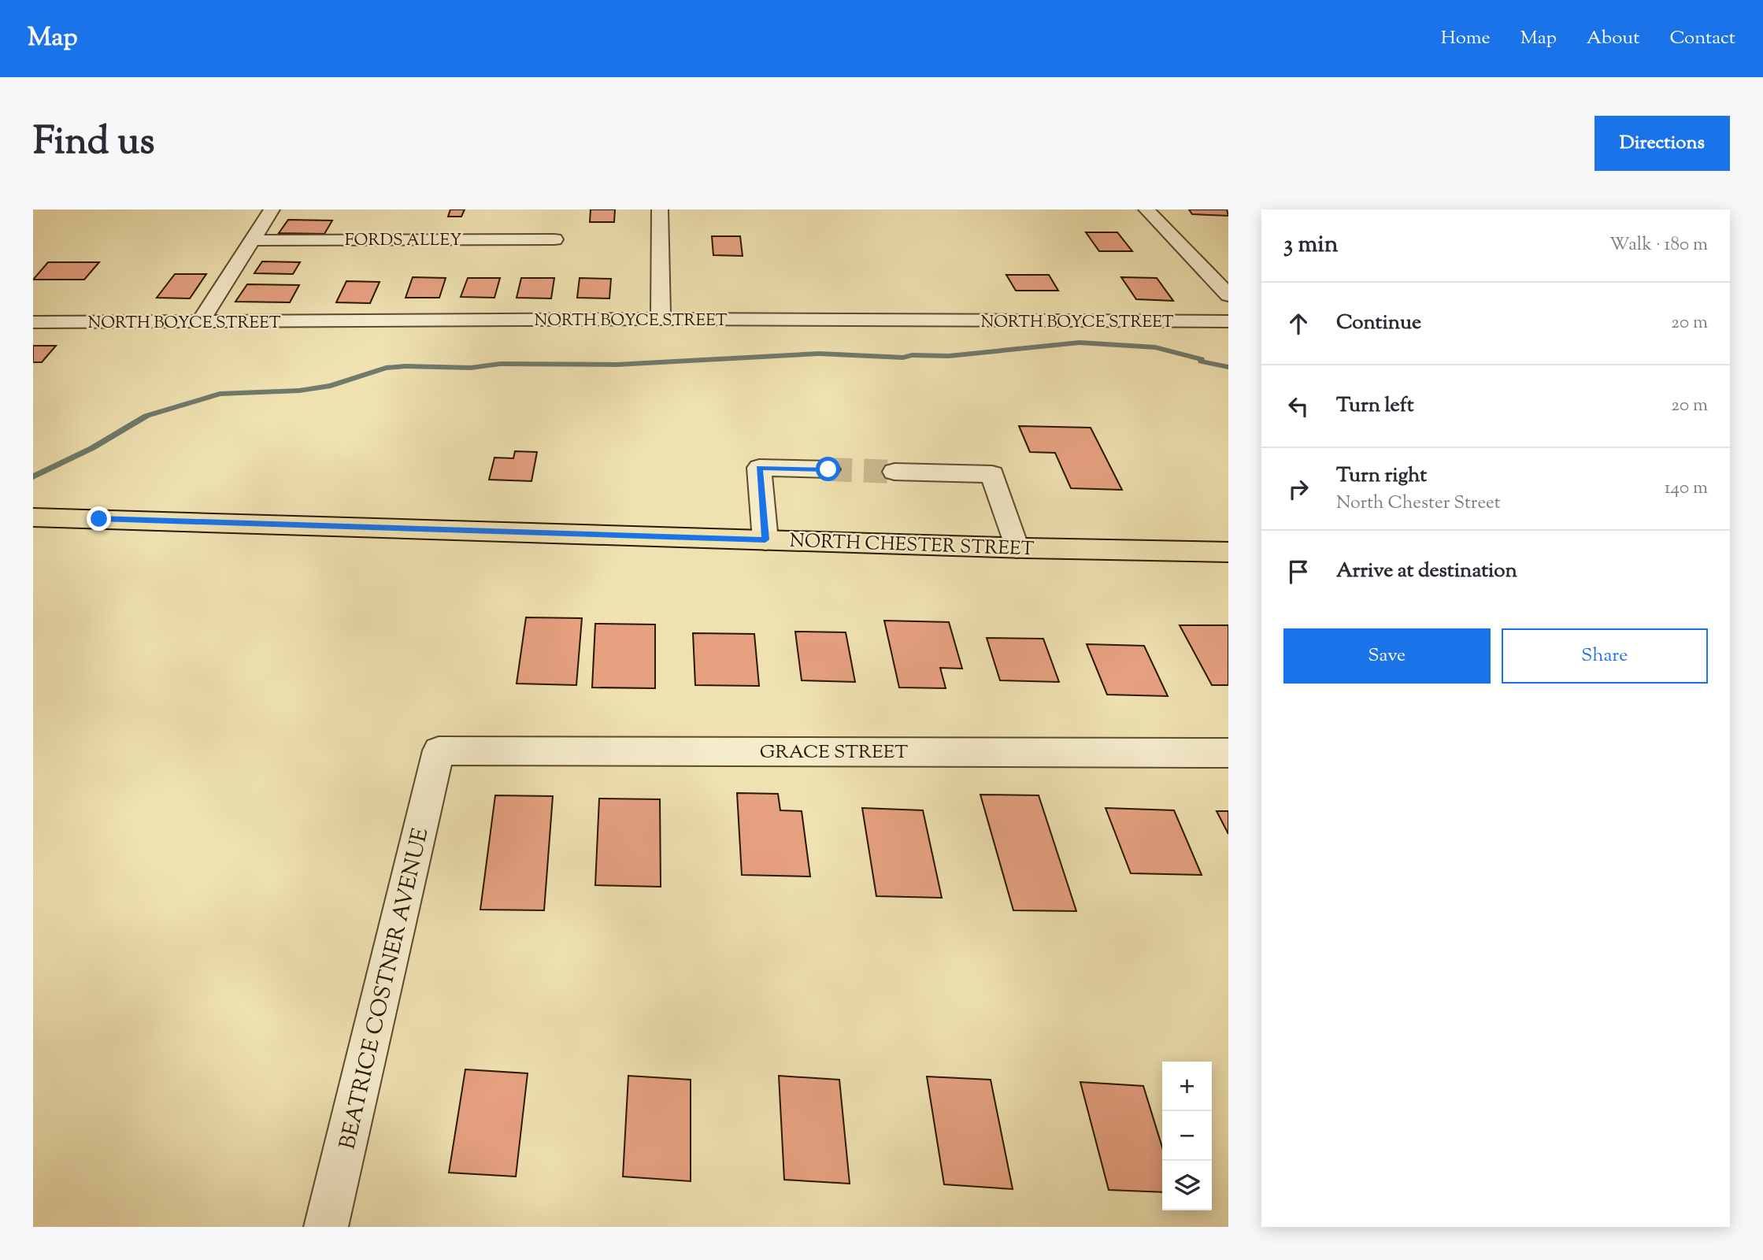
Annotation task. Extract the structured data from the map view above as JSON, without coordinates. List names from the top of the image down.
{
  "streets": {
    "main road": ["NORTH CHESTER STREET"],
    "street": [
      "FORDS ALLEY",
      "NORTH BOYCE STREET",
      "GRACE STREET",
      "BEATRICE COSTNER AVENUE"
    ]
  },
  "crossings": [
    ["GRACE STREET", "BEATRICE COSTNER AVENUE"]
  ],
  "page": {
    "header": "Map",
    "nav": [
      "Home",
      "Map",
      "About",
      "Contact"
    ],
    "title": "Find us",
    "buttons": [
      "Directions",
      ["Save", "Share"]
    ],
    "heading": ["3 min", "Walk · 180 m"],
    "list": [
      ["Continue", "20 m"],
      ["Turn left", "20 m"],
      ["Turn right", "North Chester Street", "140 m"],
      "Arrive at destination"
    ],
    "map_buttons": ["+", "−"]
  }
}
